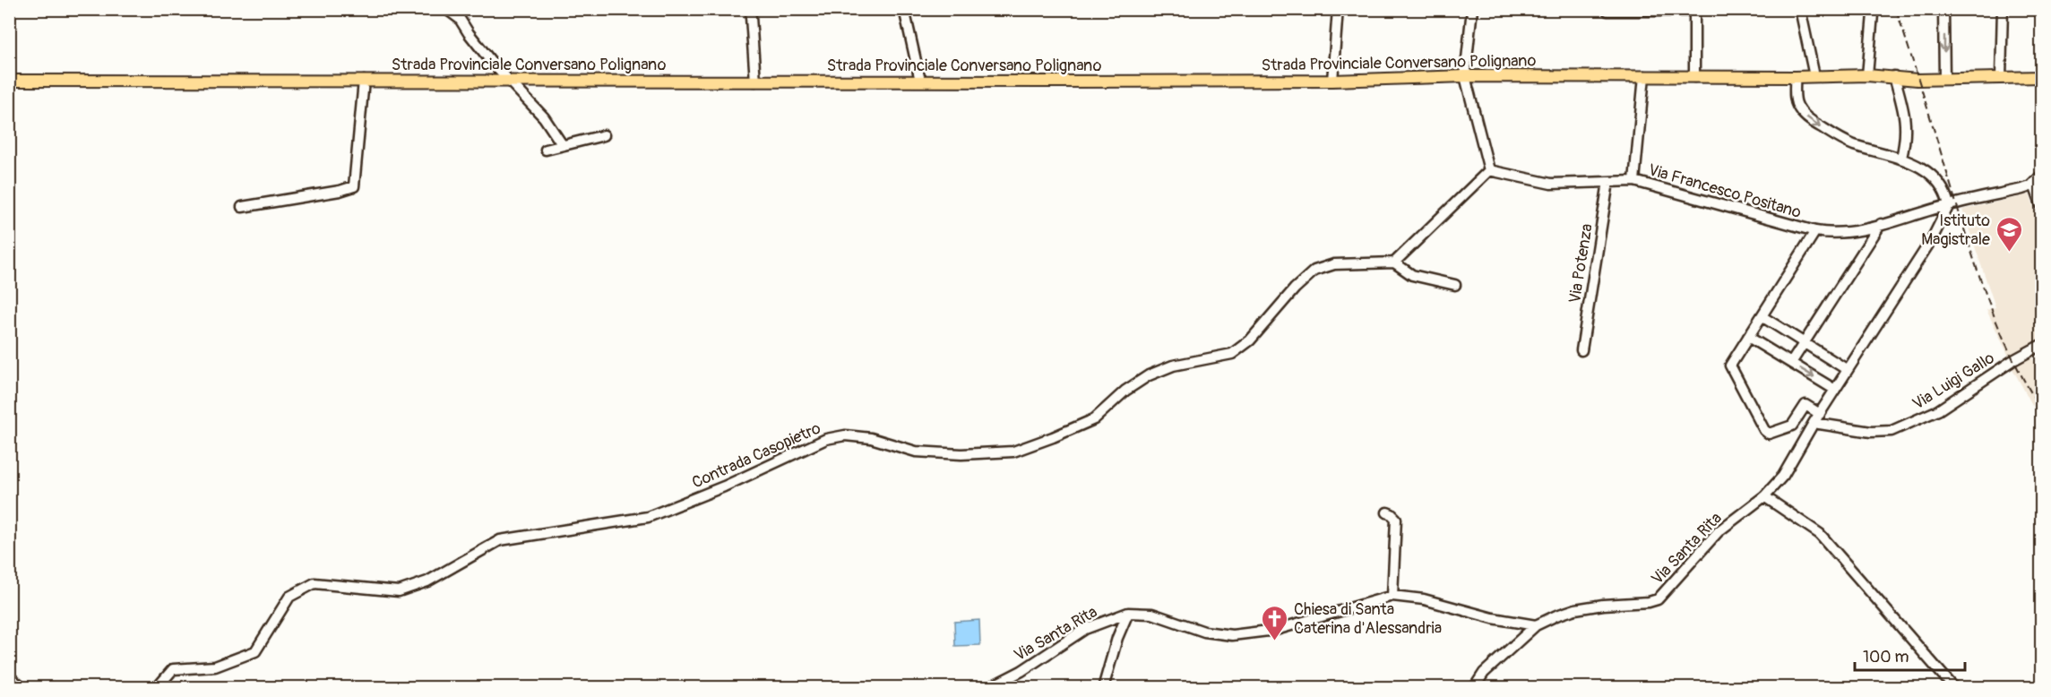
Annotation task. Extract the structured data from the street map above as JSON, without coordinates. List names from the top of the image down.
{
  "streets": {
    "main road": ["Strada Provinciale Conversano Polignano"],
    "street": [
      "Via Francesco Positano",
      "Via Potenza",
      "Via Luigi Gallo",
      "Contrada Casopietro",
      "Via Santa Rita"
    ]
  },
  "crossings": [
    ["Via Francesco Positano", "Via Potenza"],
    ["Via Francesco Positano", "Via Santa Rita"],
    ["Via Luigi Gallo", "Via Santa Rita"]
  ],
  "places": {
    "school or university": ["Istituto Magistrale"],
    "church": ["Chiesa di Santa Caterina d'Alessandria"]
  },
  "scale_bar": "100 m"
}
